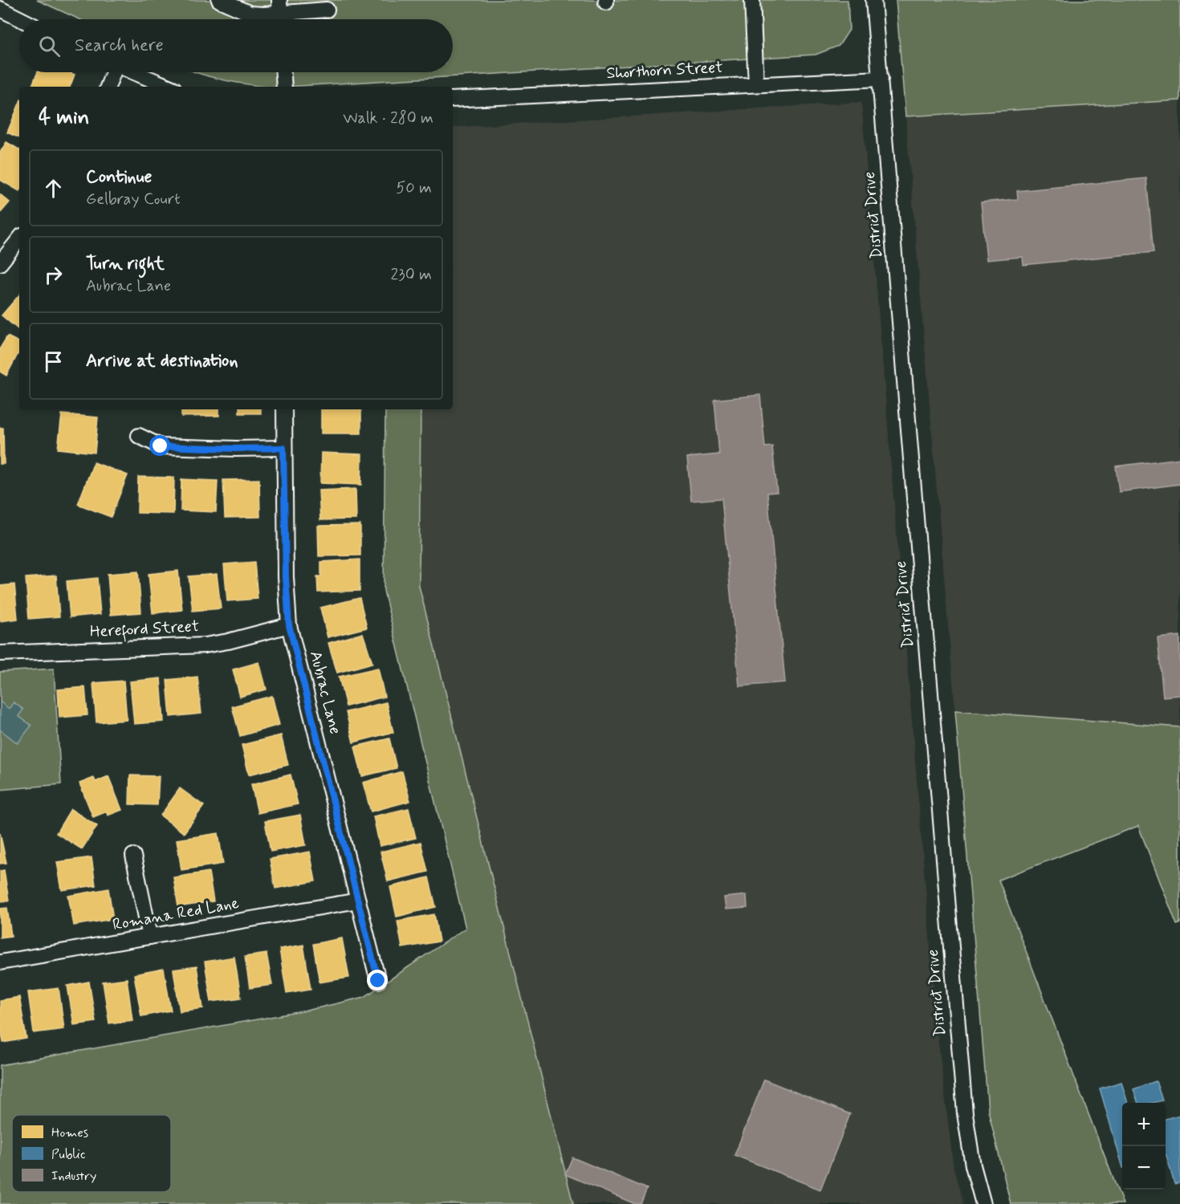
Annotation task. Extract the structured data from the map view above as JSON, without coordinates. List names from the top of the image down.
{
  "streets": {
    "street": [
      "Shorthorn Street",
      "District Drive",
      "Hereford Street",
      "Aubrac Lane",
      "Romana Red Lane"
    ]
  },
  "crossings": [
    ["Shorthorn Street", "District Drive"],
    ["Hereford Street", "Aubrac Lane"],
    ["Aubrac Lane", "Romana Red Lane"]
  ],
  "legend": ["Homes", "Public", "Industry"],
  "page": {
    "search": "Search here",
    "heading": ["4 min", "Walk · 280 m"],
    "list": [
      ["Continue", "Gelbray Court", "50 m"],
      ["Turn right", "Aubrac Lane", "230 m"],
      "Arrive at destination"
    ],
    "map_buttons": ["+", "−"]
  }
}
